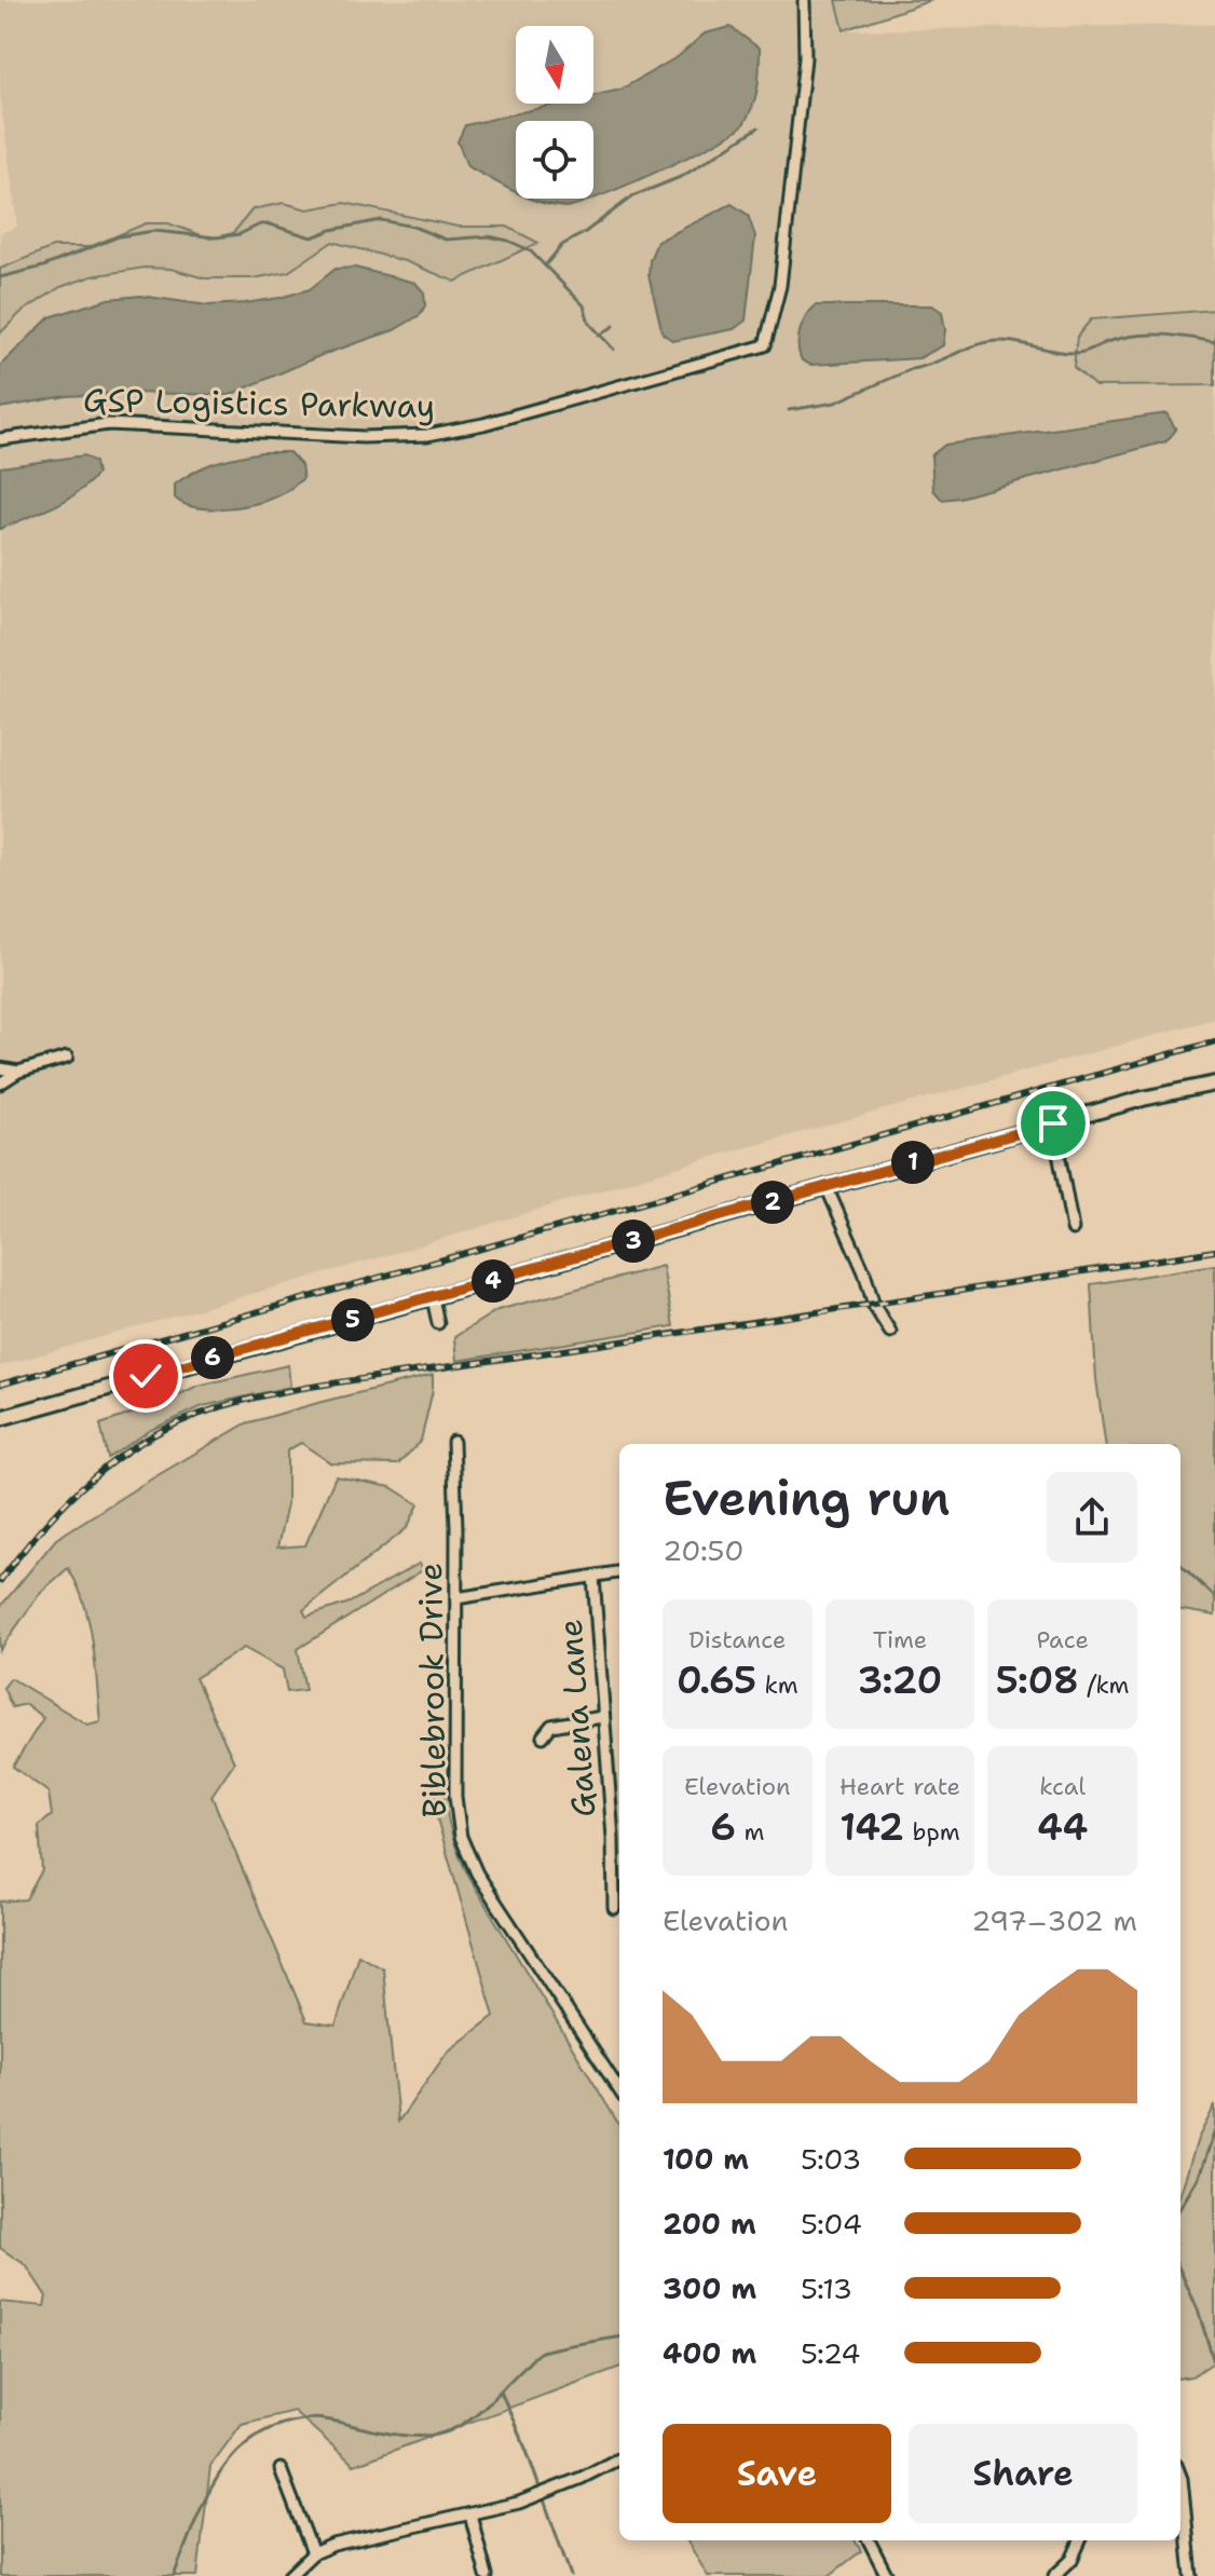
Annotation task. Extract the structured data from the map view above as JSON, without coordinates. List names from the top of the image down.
{
  "streets": {
    "street": ["GSP Logistics Parkway", "Biblebrook Drive", "Galena Lane"]
  },
  "north": "bottom",
  "page": {
    "pins": [
      "1",
      "2",
      "3",
      "4",
      "5",
      "6"
    ],
    "heading": ["Evening run", "20:50"],
    "stats": [
      ["Distance", "0.65 km"],
      ["Time", "3:20"],
      ["Pace", "5:08 /km"],
      ["Elevation", "6 m"],
      ["Heart rate", "142 bpm"],
      ["kcal", "44"]
    ],
    "chart": ["Elevation", "297–302 m"],
    "list": [
      {
        "name": "100 m",
        "note": "5:03"
      },
      {
        "name": "200 m",
        "note": "5:04"
      },
      {
        "name": "300 m",
        "note": "5:13"
      },
      {
        "name": "400 m",
        "note": "5:24"
      }
    ],
    "buttons": ["Save", "Share"]
  }
}
